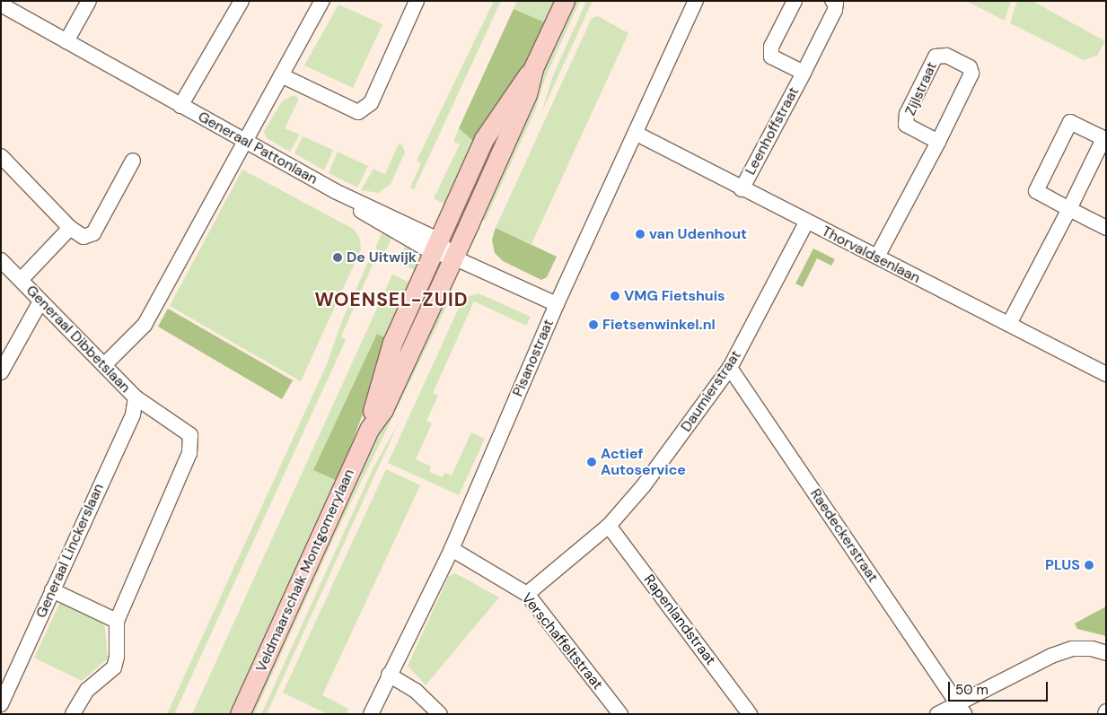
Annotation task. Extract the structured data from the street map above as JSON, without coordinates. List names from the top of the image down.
{
  "streets": {
    "main road": ["Veldmaarschalk Montgomerylaan"],
    "street": [
      "Zijlstraat",
      "Leenhoffstraat",
      "Generaal Pattonlaan",
      "Thorvaldsenlaan",
      "Generaal Dibbetslaan",
      "Pisanostraat",
      "Daumierstraat",
      "Raedeckerstraat",
      "Generaal Linckerslaan",
      "Rapenlandstraat",
      "Verschaffeltstraat"
    ]
  },
  "crossings": [
    ["Zijlstraat", "Thorvaldsenlaan"],
    ["Leenhoffstraat", "Thorvaldsenlaan"],
    ["Generaal Pattonlaan", "Veldmaarschalk Montgomerylaan"],
    ["Thorvaldsenlaan", "Pisanostraat"],
    ["Thorvaldsenlaan", "Daumierstraat"],
    ["Generaal Dibbetslaan", "Generaal Linckerslaan"],
    ["Pisanostraat", "Verschaffeltstraat"],
    ["Daumierstraat", "Raedeckerstraat"],
    ["Daumierstraat", "Rapenlandstraat"],
    ["Daumierstraat", "Verschaffeltstraat"]
  ],
  "districts": ["WOENSEL-ZUID"],
  "places": [
    "van Udenhout",
    "De Uitwijk",
    "VMG Fietshuis",
    "Fietsenwinkel.nl",
    "Actief Autoservice",
    "PLUS"
  ],
  "scale_bar": "50 m"
}
